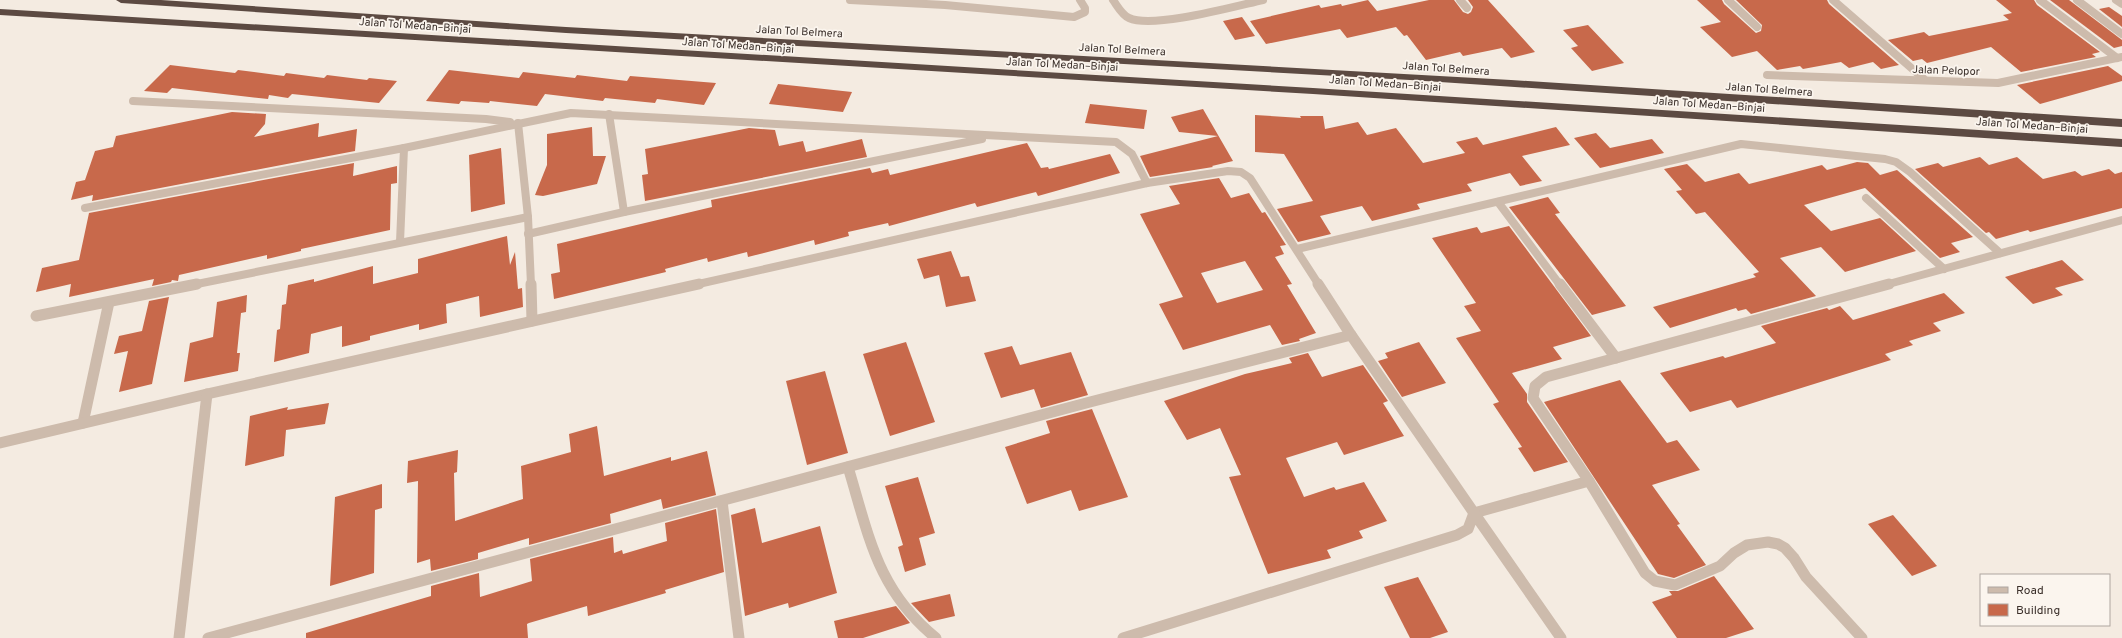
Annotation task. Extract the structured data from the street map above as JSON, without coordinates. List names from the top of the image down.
{
  "streets": {
    "highway": ["Jalan Tol Medan–Binjai", "Jalan Tol Belmera"],
    "street": ["Jalan Pelopor"]
  },
  "legend": ["Road", "Building"]
}
